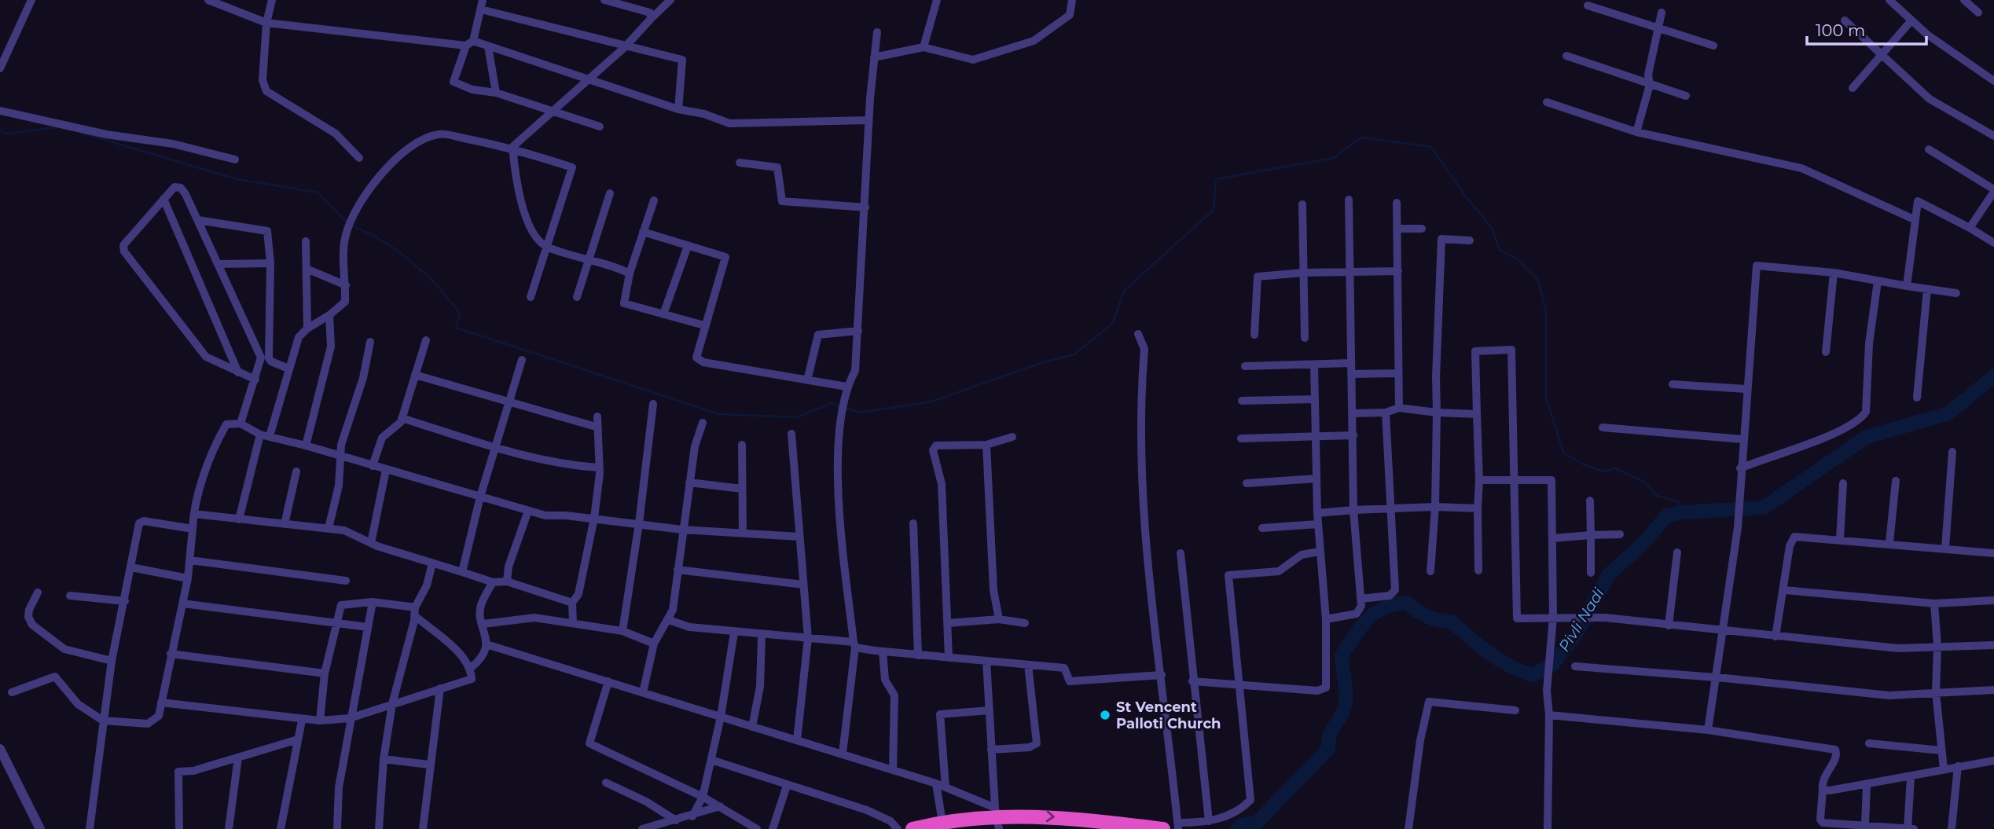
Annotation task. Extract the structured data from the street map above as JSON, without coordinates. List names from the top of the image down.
{
  "water": ["Pivli Nadi"],
  "places": ["St Vencent Palloti Church"],
  "scale_bar": "100 m"
}
